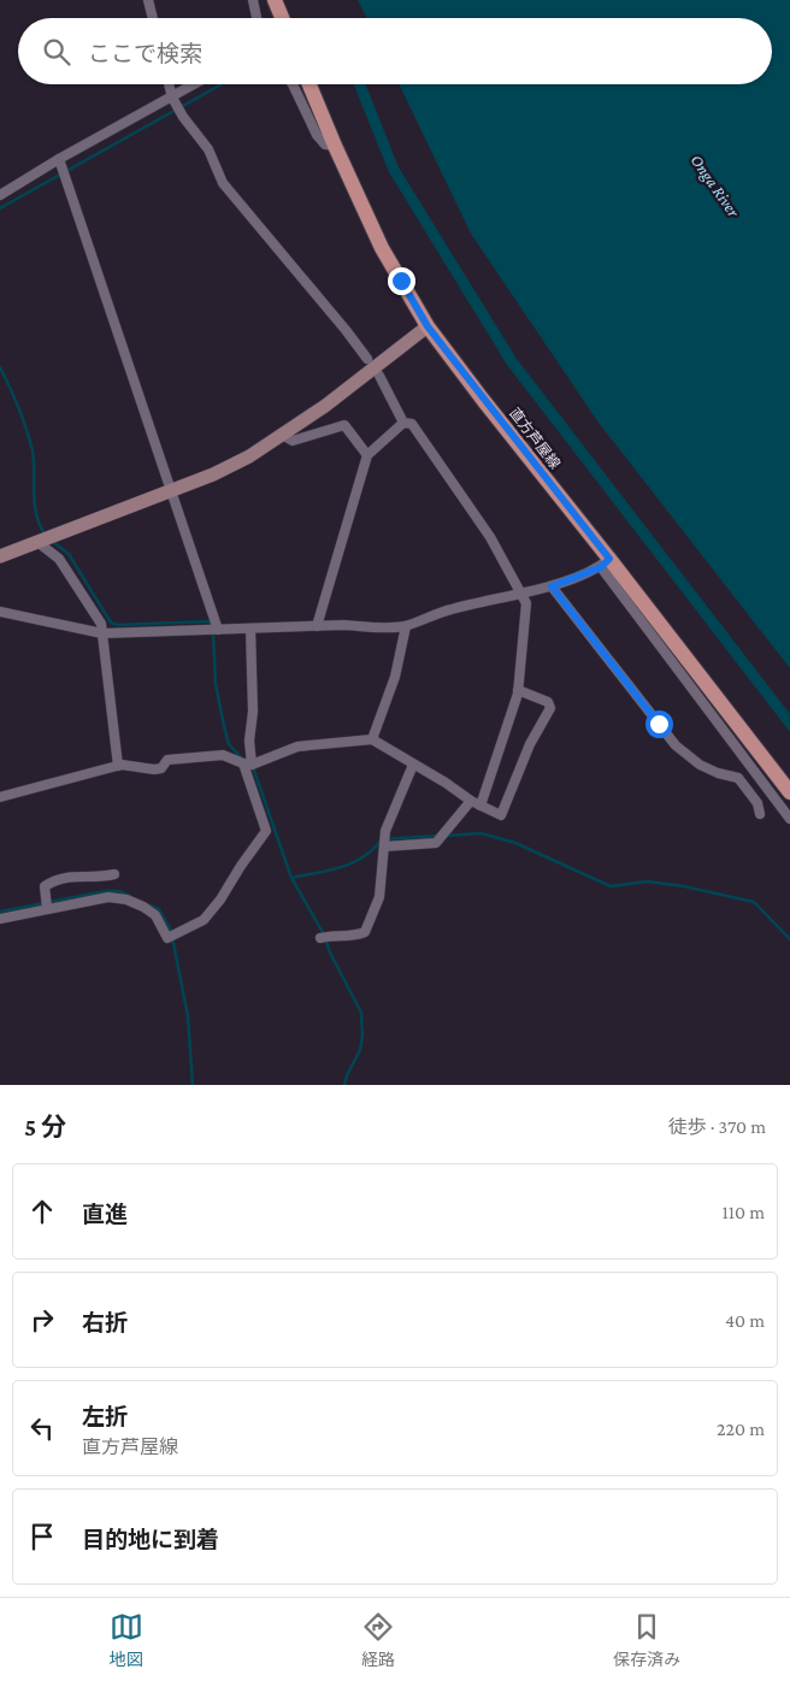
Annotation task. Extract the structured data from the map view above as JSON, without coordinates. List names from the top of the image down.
{
  "streets": {
    "main road": ["直方芦屋線"]
  },
  "water": ["Onga River"],
  "page": {
    "search": "ここで検索",
    "heading": ["5 分", "徒歩 · 370 m"],
    "list": [
      ["直進", "110 m"],
      ["右折", "40 m"],
      ["左折", "直方芦屋線", "220 m"],
      "目的地に到着"
    ],
    "nav": ["地図", "経路", "保存済み"]
  }
}
